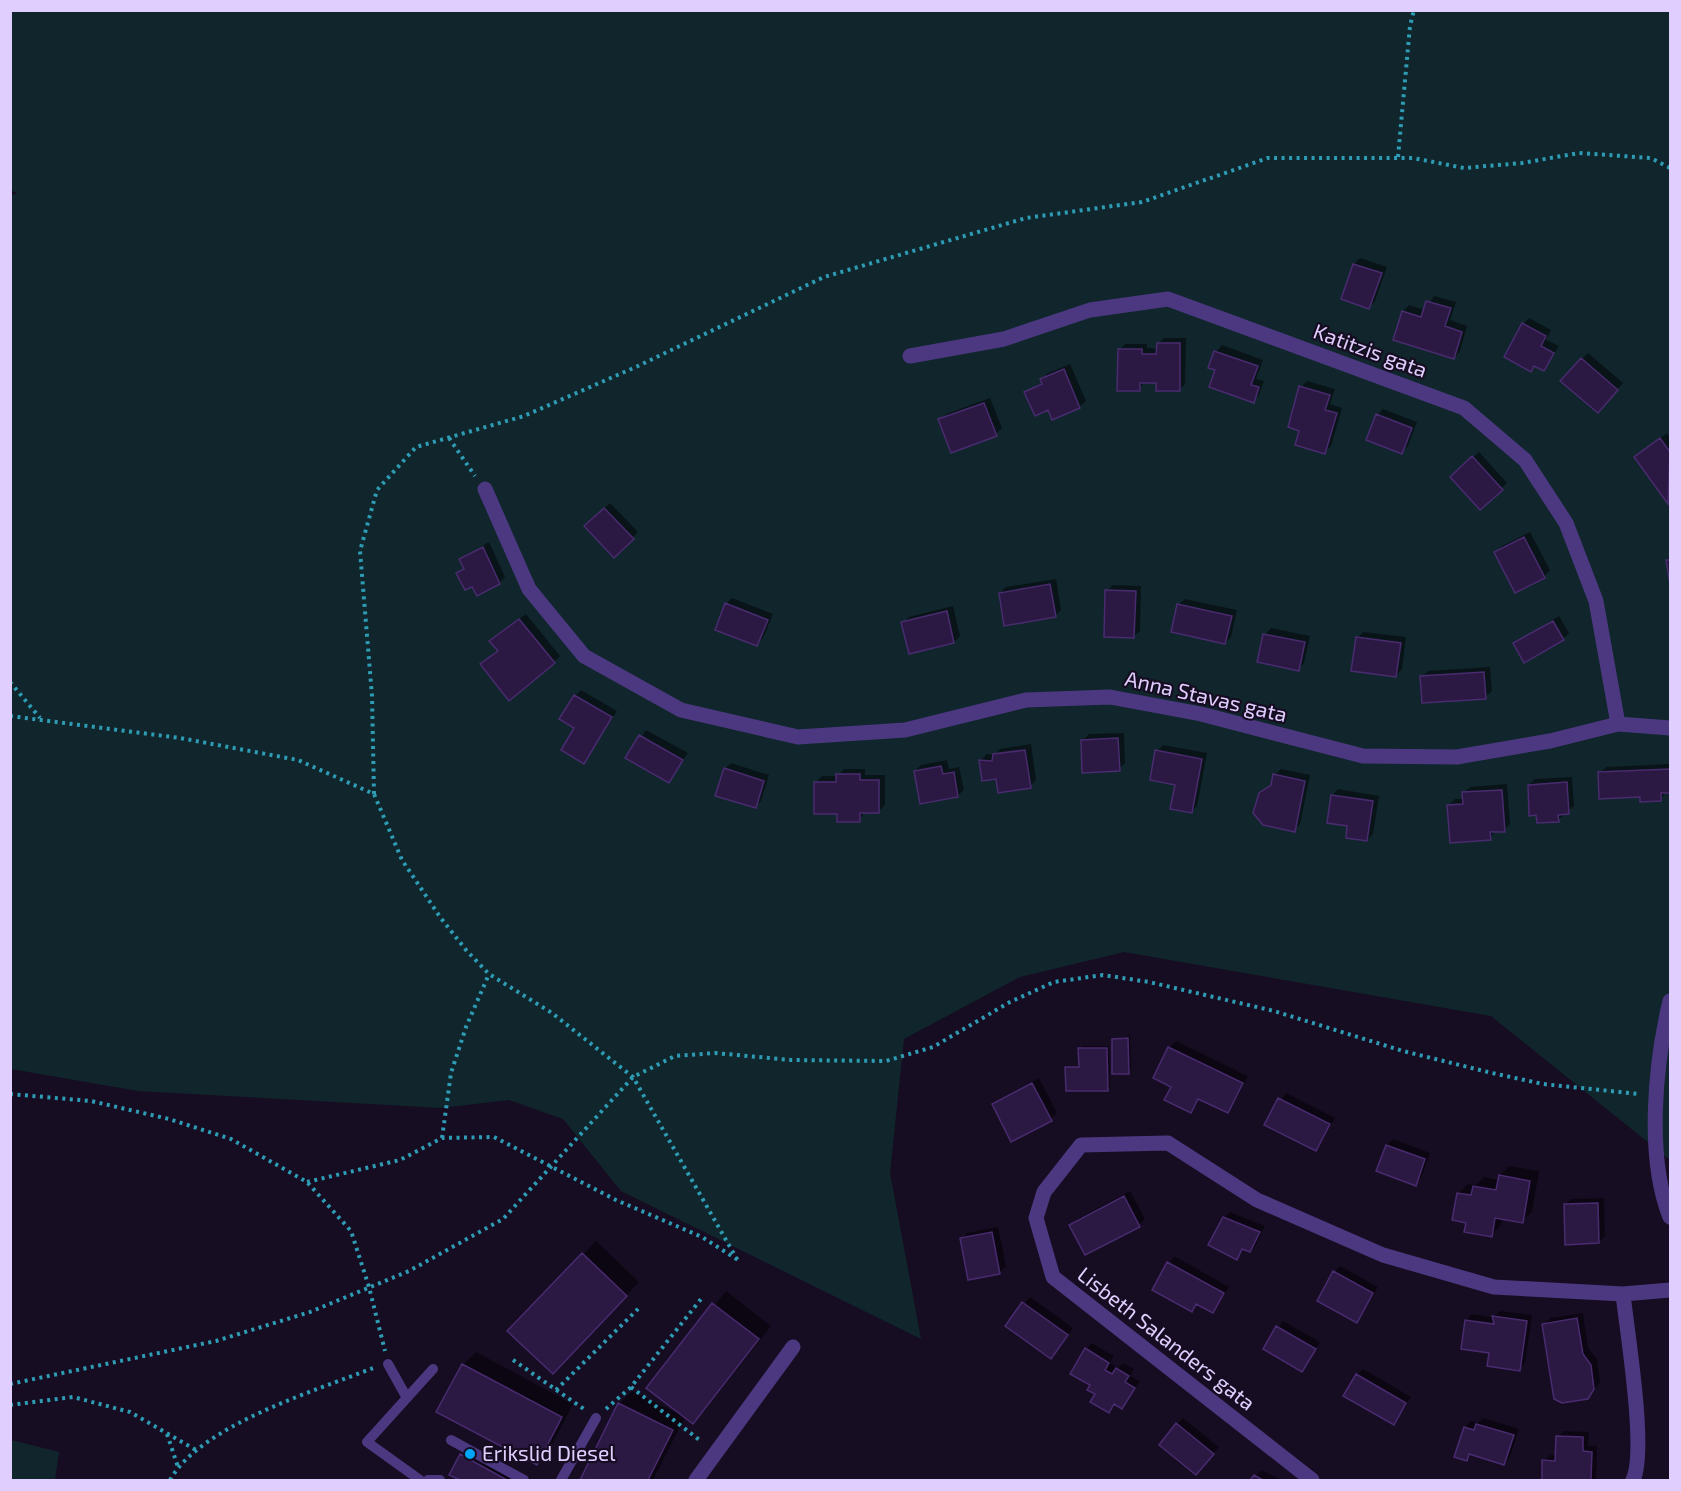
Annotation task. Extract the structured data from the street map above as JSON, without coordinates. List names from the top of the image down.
{
  "streets": {
    "street": ["Katitzis gata", "Anna Stavas gata", "Lisbeth Salanders gata"]
  },
  "crossings": [
    ["Katitzis gata", "Anna Stavas gata"]
  ],
  "places": ["Erikslid Diesel"]
}
